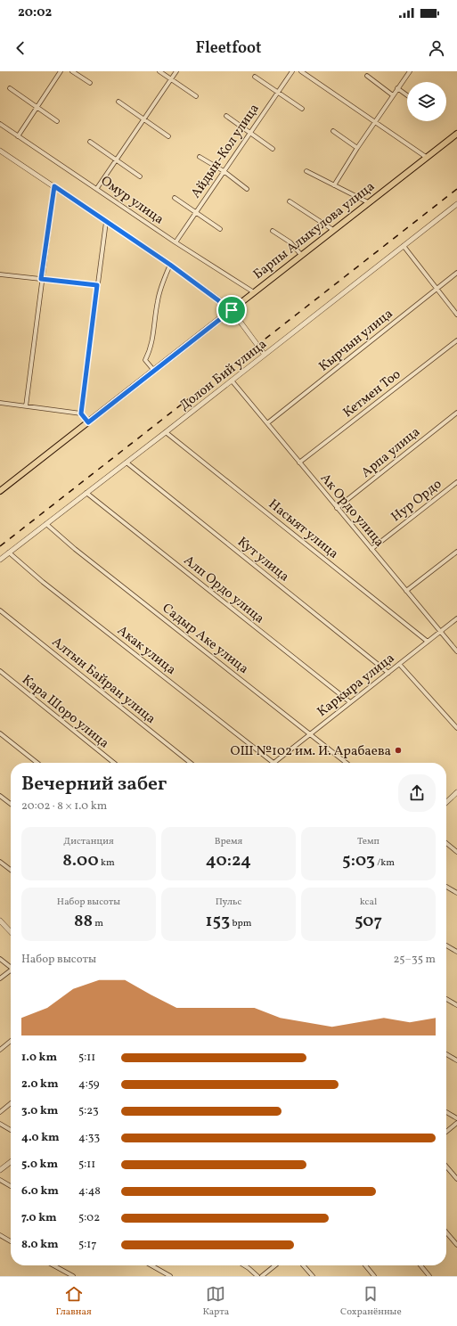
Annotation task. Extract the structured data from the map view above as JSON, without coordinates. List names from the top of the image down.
{
  "streets": {
    "main road": ["Барпы Алыкулова улица"],
    "street": [
      "Айдын-Кол улица",
      "Омур улица",
      "Кырчын улица",
      "Долон Бий улица",
      "Кетмен Тоо",
      "Арпа улица",
      "Нур Ордо",
      "Ак Ордо улица",
      "Насыят улица",
      "Кут улица",
      "Алп Ордо улица",
      "Садыр Аке улица",
      "Акак улица",
      "Алтын Байран улица",
      "Каркыра улица",
      "Кара Шоро улица"
    ]
  },
  "crossings": [
    ["Айдын-Кол улица", "Омур улица"],
    ["Омур улица", "Барпы Алыкулова улица"],
    ["Кырчын улица", "Ак Ордо улица"],
    ["Долон Бий улица", "Ак Ордо улица"],
    ["Долон Бий улица", "Насыят улица"],
    ["Долон Бий улица", "Кут улица"],
    ["Долон Бий улица", "Алп Ордо улица"],
    ["Долон Бий улица", "Садыр Аке улица"],
    ["Долон Бий улица", "Акак улица"],
    ["Кетмен Тоо", "Ак Ордо улица"],
    ["Арпа улица", "Ак Ордо улица"],
    ["Нур Ордо", "Ак Ордо улица"],
    ["Ак Ордо улица", "Каркыра улица"],
    ["Насыят улица", "Каркыра улица"],
    ["Кут улица", "Каркыра улица"],
    ["Алп Ордо улица", "Каркыра улица"],
    ["Садыр Аке улица", "Каркыра улица"],
    ["Акак улица", "Каркыра улица"]
  ],
  "places": ["ОШ №102 им. И. Арабаева"],
  "page": {
    "status": "20:02",
    "header": "Fleetfoot",
    "heading": ["Вечерний забег", "20:02 · 8 × 1.0 km"],
    "stats": [
      ["Дистанция", "8.00 km"],
      ["Время", "40:24"],
      ["Темп", "5:03 /km"],
      ["Набор высоты", "88 m"],
      ["Пульс", "153 bpm"],
      ["kcal", "507"]
    ],
    "chart": ["Набор высоты", "25–35 m"],
    "list": [
      {
        "name": "1.0 km",
        "note": "5:11"
      },
      {
        "name": "2.0 km",
        "note": "4:59"
      },
      {
        "name": "3.0 km",
        "note": "5:23"
      },
      {
        "name": "4.0 km",
        "note": "4:33"
      },
      {
        "name": "5.0 km",
        "note": "5:11"
      },
      {
        "name": "6.0 km",
        "note": "4:48"
      },
      {
        "name": "7.0 km",
        "note": "5:02"
      },
      {
        "name": "8.0 km",
        "note": "5:17"
      }
    ],
    "tabs": ["Главная", "Карта", "Сохранённые"]
  }
}
